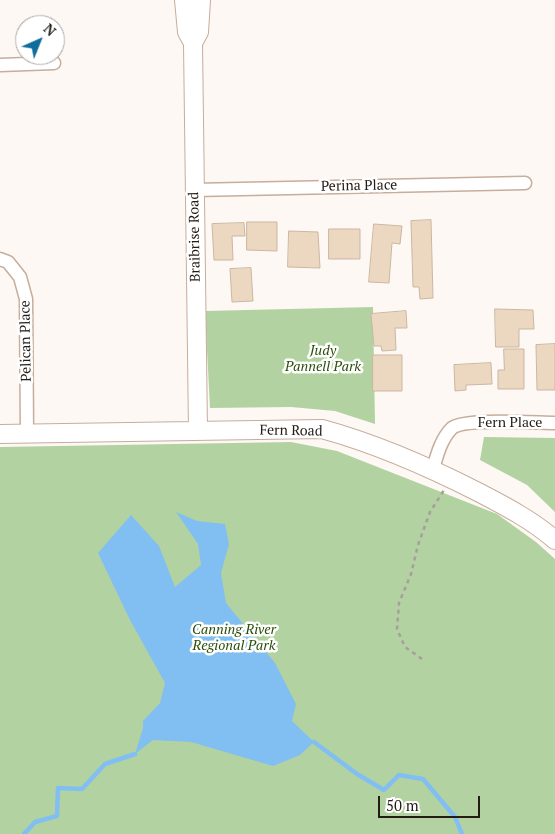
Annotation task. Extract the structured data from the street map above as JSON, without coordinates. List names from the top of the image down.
{
  "streets": {
    "street": [
      "Perina Place",
      "Braibrise Road",
      "Pelican Place",
      "Fern Place",
      "Fern Road"
    ]
  },
  "crossings": [
    ["Perina Place", "Braibrise Road"],
    ["Braibrise Road", "Fern Road"],
    ["Pelican Place", "Fern Road"],
    ["Fern Place", "Fern Road"]
  ],
  "parks": ["Judy Pannell Park", "Canning River Regional Park"],
  "scale_bar": "50 m",
  "north": "top right"
}
